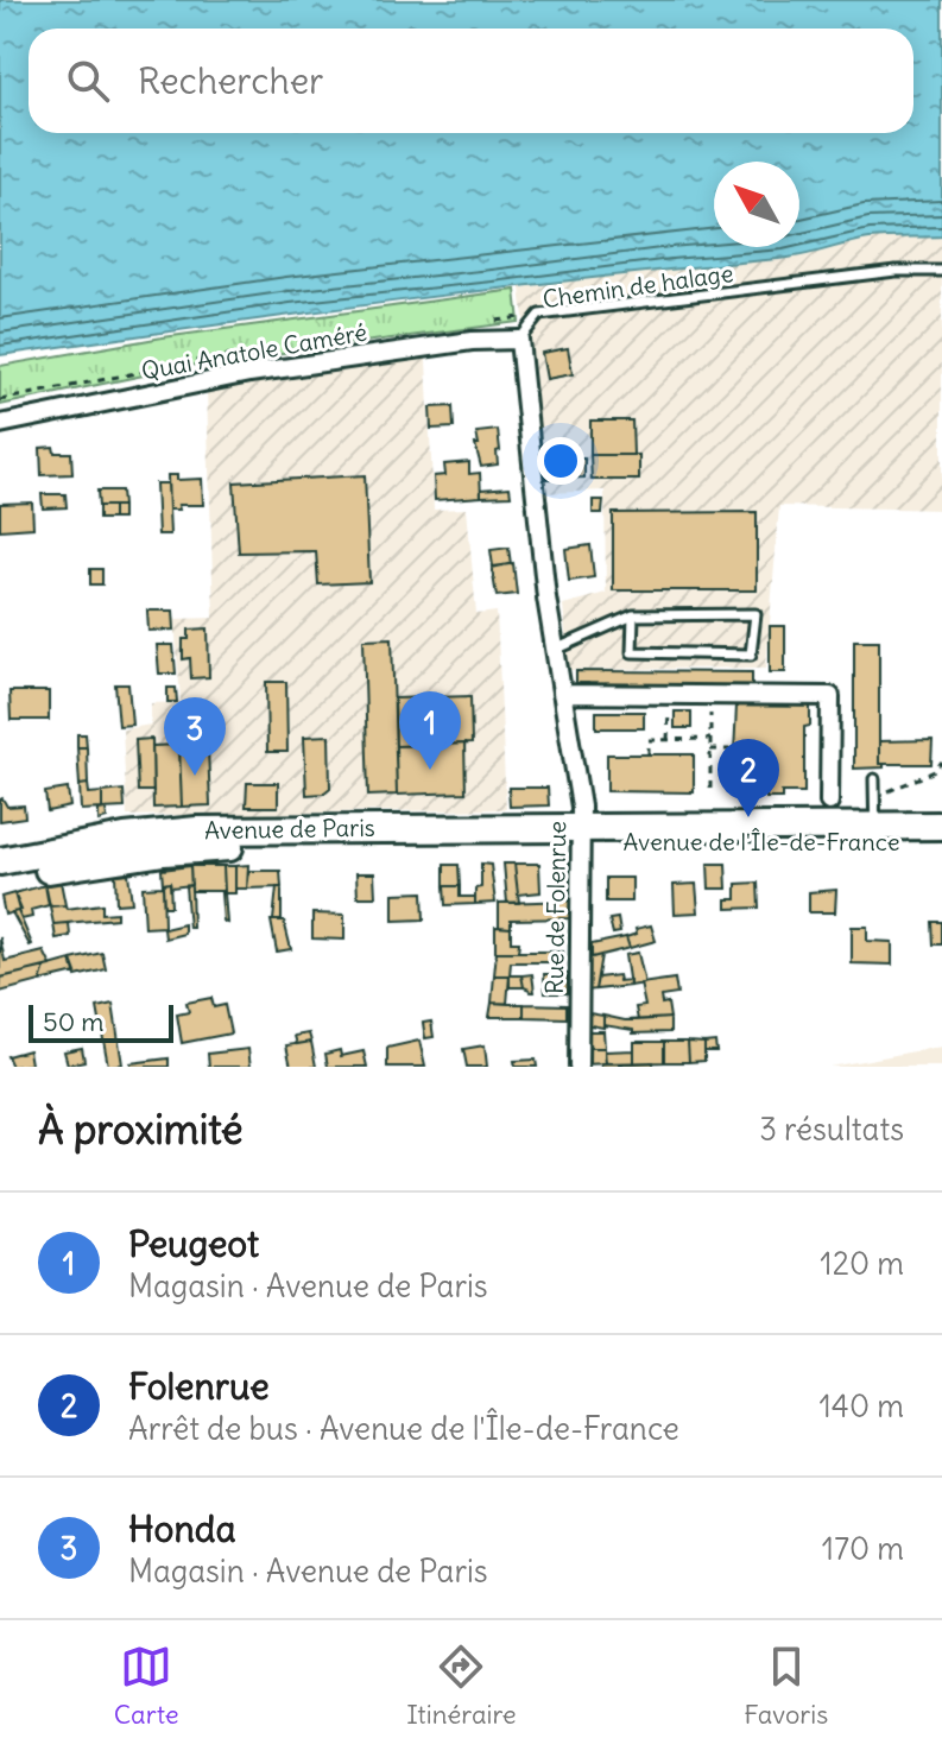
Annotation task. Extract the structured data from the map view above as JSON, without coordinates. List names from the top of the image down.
{
  "streets": {
    "main road": ["Avenue de Paris", "Avenue de l'Île-de-France"],
    "street": ["Quai Anatole Caméré", "Rue de Folenrue"],
    "lane": ["Chemin de halage"]
  },
  "crossings": [
    ["Chemin de halage", "Quai Anatole Caméré"],
    ["Chemin de halage", "Rue de Folenrue"],
    ["Quai Anatole Caméré", "Rue de Folenrue"],
    ["Avenue de Paris", "Avenue de l'Île-de-France"],
    ["Avenue de Paris", "Rue de Folenrue"],
    ["Avenue de l'Île-de-France", "Rue de Folenrue"]
  ],
  "scale_bar": "50 m",
  "north": "top left",
  "page": {
    "search": "Rechercher",
    "pins": ["1", "3", "2"],
    "scale": "50 m",
    "heading": ["À proximité", "3 résultats"],
    "list": [
      {
        "mark": "1",
        "name": "Peugeot",
        "note": "Magasin · Avenue de Paris",
        "value": "120 m"
      },
      {
        "mark": "2",
        "name": "Folenrue",
        "note": "Arrêt de bus · Avenue de l'Île-de-France",
        "value": "140 m"
      },
      {
        "mark": "3",
        "name": "Honda",
        "note": "Magasin · Avenue de Paris",
        "value": "170 m"
      }
    ],
    "nav": ["Carte", "Itinéraire", "Favoris"]
  }
}
